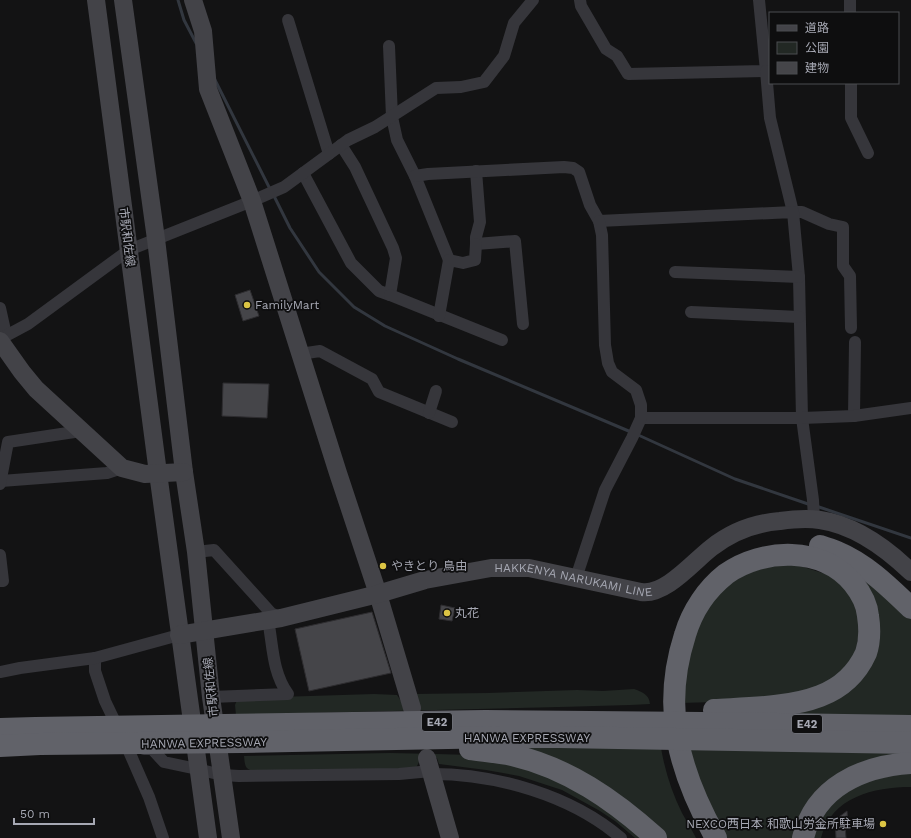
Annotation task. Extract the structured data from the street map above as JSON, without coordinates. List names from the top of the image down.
{
  "streets": {
    "highway": ["E42", "HANWA EXPRESSWAY"],
    "street": ["市駅和佐線", "HAKKENYA NARUKAMI LINE"]
  },
  "crossings": [
    ["市駅和佐線", "HAKKENYA NARUKAMI LINE"]
  ],
  "places": [
    "FamilyMart",
    "やきとり 鳥由",
    "丸花",
    "NEXCO西日本 和歌山労金所駐車場"
  ],
  "legend": ["道路", "公園", "建物"],
  "scale_bar": "50 m"
}
